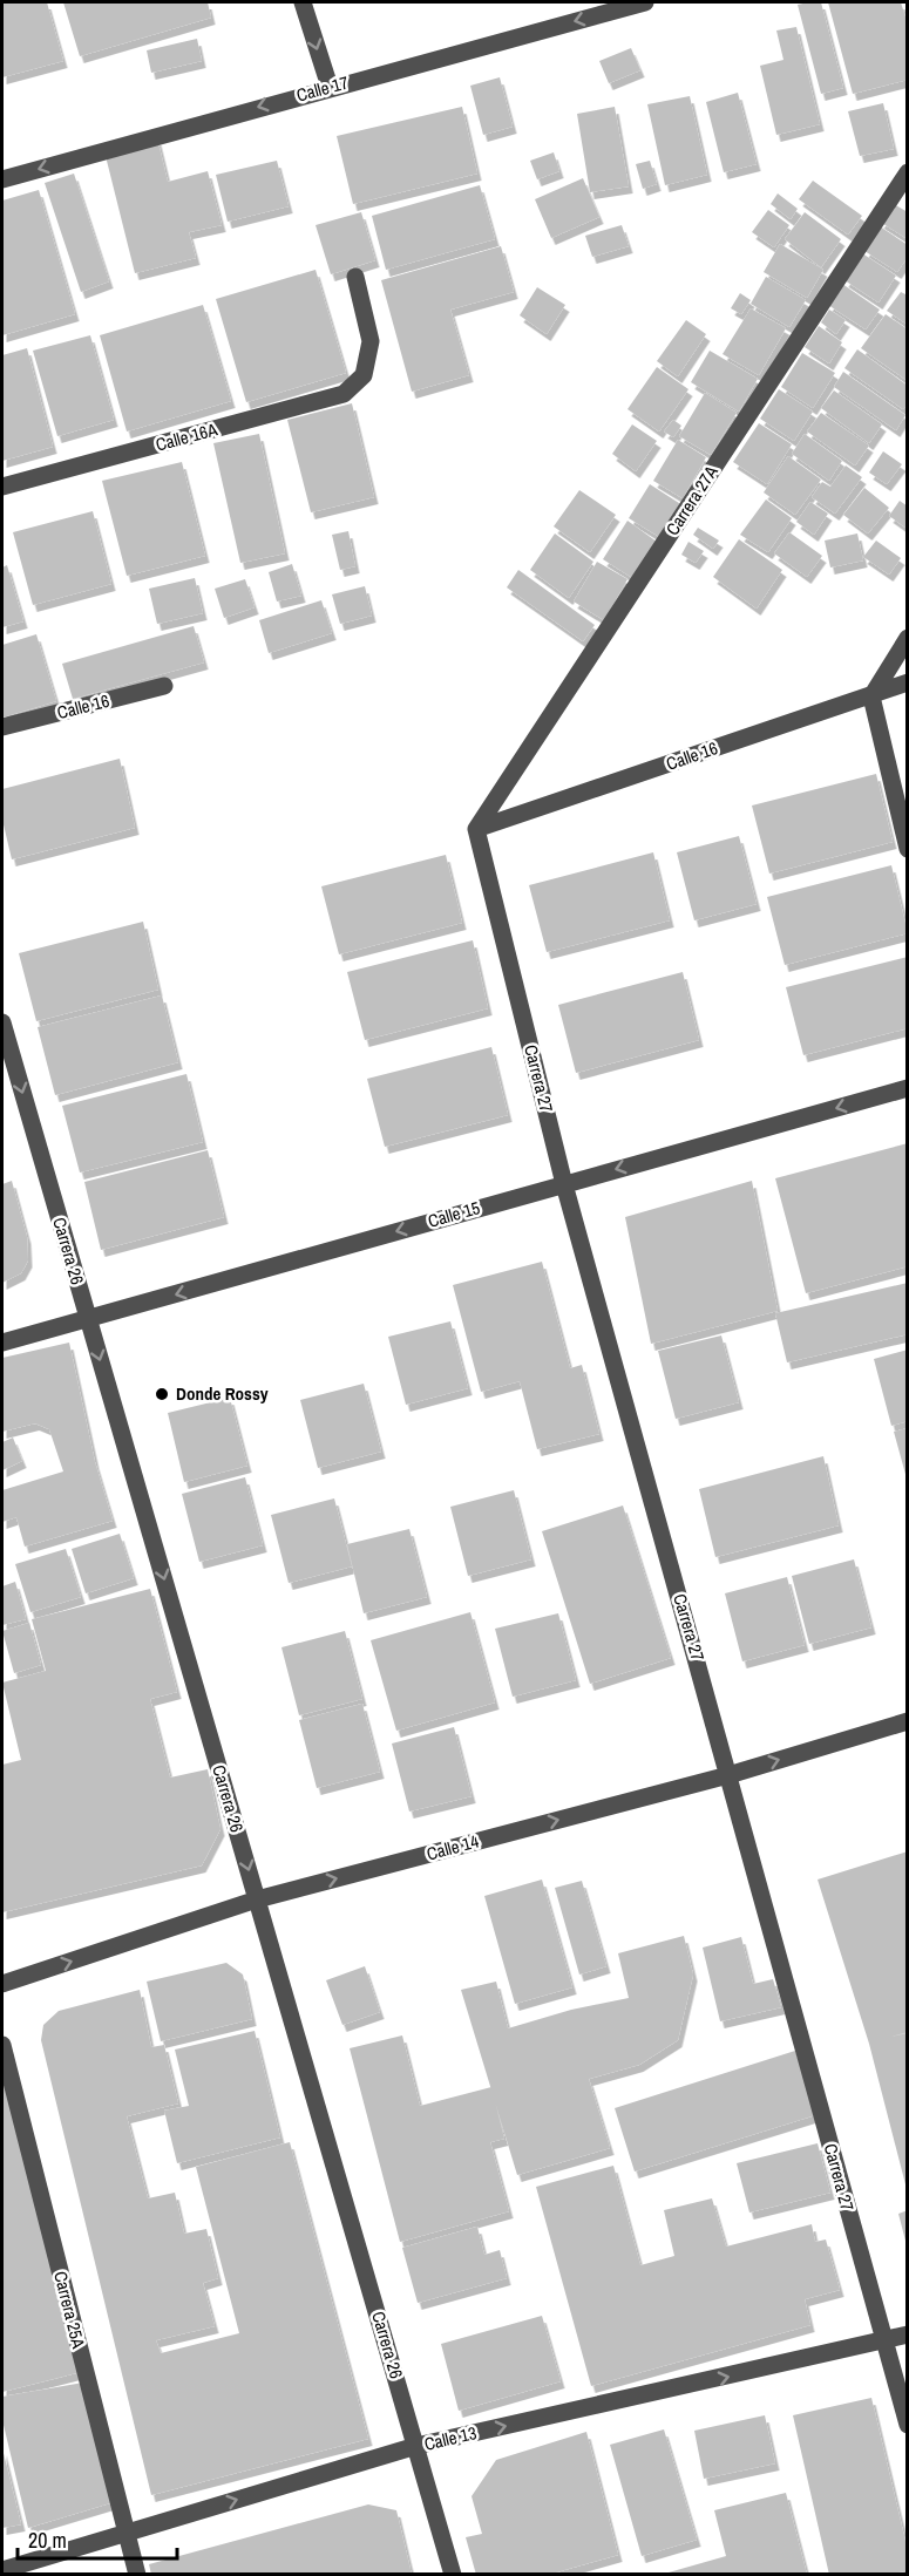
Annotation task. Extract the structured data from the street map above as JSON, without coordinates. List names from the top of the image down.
{
  "streets": {
    "street": [
      "Calle 17",
      "Calle 16A",
      "Carrera 27A",
      "Calle 16",
      "Carrera 27",
      "Calle 15",
      "Carrera 26",
      "Calle 14",
      "Carrera 25A",
      "Calle 13"
    ]
  },
  "crossings": [
    ["Carrera 27A", "Calle 16"],
    ["Carrera 27A", "Carrera 27"],
    ["Calle 16", "Carrera 27"],
    ["Carrera 27", "Calle 15"],
    ["Carrera 27", "Calle 14"],
    ["Carrera 27", "Calle 13"],
    ["Calle 15", "Carrera 26"],
    ["Carrera 26", "Calle 14"],
    ["Carrera 26", "Calle 13"],
    ["Carrera 25A", "Calle 13"]
  ],
  "one_way": [
    "Calle 17",
    "Calle 15",
    "Carrera 26",
    "Calle 14",
    "Calle 13"
  ],
  "places": ["Donde Rossy"],
  "scale_bar": "20 m"
}
